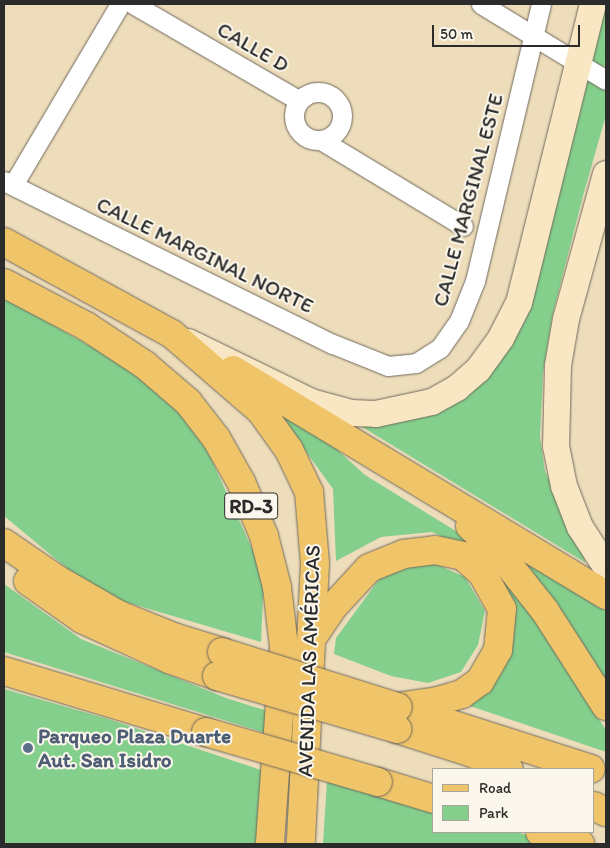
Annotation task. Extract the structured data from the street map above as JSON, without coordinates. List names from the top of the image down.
{
  "streets": {
    "main road": ["RD-3", "AVENIDA LAS AMÉRICAS"],
    "street": ["CALLE D", "CALLE MARGINAL ESTE", "CALLE MARGINAL NORTE"]
  },
  "crossings": [
    ["CALLE MARGINAL ESTE", "CALLE MARGINAL NORTE"]
  ],
  "places": ["Parqueo Plaza Duarte Aut. San Isidro"],
  "legend": ["Road", "Park"],
  "scale_bar": "50 m"
}
